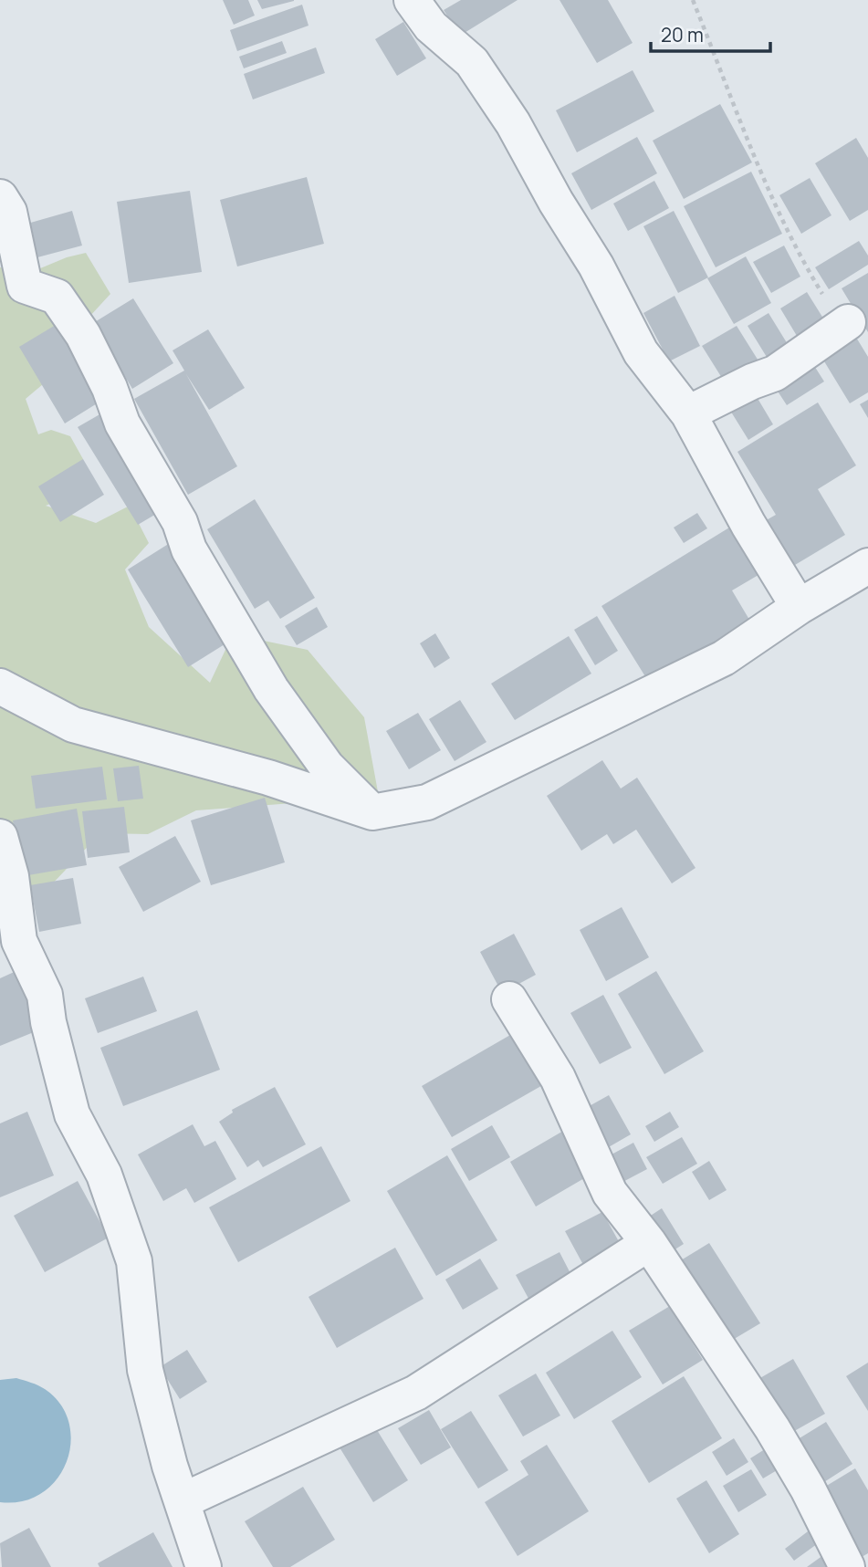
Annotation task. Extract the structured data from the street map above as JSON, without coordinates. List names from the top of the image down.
{
  "scale_bar": "20 m"
}
